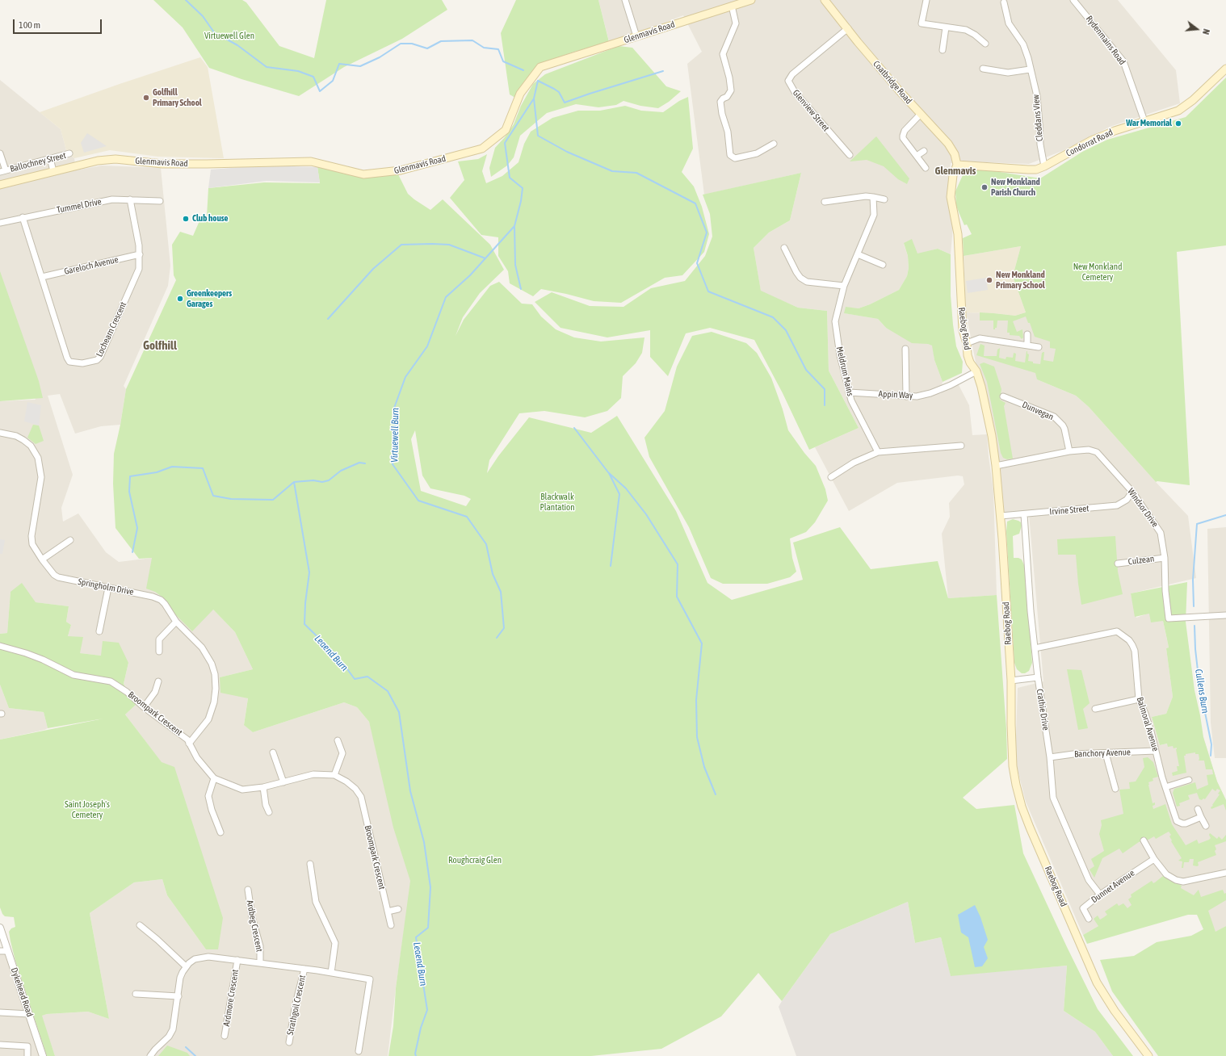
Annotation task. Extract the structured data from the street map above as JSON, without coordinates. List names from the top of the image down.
{
  "streets": {
    "main road": [
      "Glenmavis Road",
      "Coatbridge Road",
      "Condorrat Road",
      "Raebog Road"
    ],
    "street": [
      "Rydenmains Road",
      "Glenview Street",
      "Cleddans View",
      "Ballochney Street",
      "Tummel Drive",
      "Gareloch Avenue",
      "Lochearn Crescent",
      "Meldrum Mains",
      "Appin Way",
      "Dunvegan",
      "Windsor Drive",
      "Irvine Street",
      "Culzean",
      "Springholm Drive",
      "Crathie Drive",
      "Broompark Crescent",
      "Balmoral Avenue",
      "Banchory Avenue",
      "Dunnet Avenue",
      "Ardbeg Crescent",
      "Dykehead Road",
      "Ardmore Crescent",
      "Strathgoil Crescent"
    ]
  },
  "crossings": [
    ["Rydenmains Road", "Condorrat Road"],
    ["Coatbridge Road", "Glenview Street"],
    ["Coatbridge Road", "Condorrat Road"],
    ["Coatbridge Road", "Raebog Road"],
    ["Cleddans View", "Condorrat Road"],
    ["Condorrat Road", "Raebog Road"],
    ["Tummel Drive", "Lochearn Crescent"],
    ["Gareloch Avenue", "Lochearn Crescent"],
    ["Raebog Road", "Appin Way"],
    ["Raebog Road", "Windsor Drive"],
    ["Raebog Road", "Irvine Street"],
    ["Meldrum Mains", "Appin Way"],
    ["Dunvegan", "Windsor Drive"],
    ["Windsor Drive", "Irvine Street"],
    ["Windsor Drive", "Culzean"],
    ["Irvine Street", "Crathie Drive"],
    ["Springholm Drive", "Broompark Crescent"],
    ["Crathie Drive", "Balmoral Avenue"],
    ["Crathie Drive", "Banchory Avenue"],
    ["Crathie Drive", "Dunnet Avenue"],
    ["Balmoral Avenue", "Banchory Avenue"]
  ],
  "districts": ["Glenmavis", "Golfhill"],
  "water": ["Virtuewell Burn", "Leaend Burn", "Cullens Burn"],
  "parks": [
    "Virtuewell Glen",
    "New Monkland Cemetery",
    "Blackwalk Plantation",
    "Saint Joseph's Cemetery",
    "Roughcraig Glen"
  ],
  "places": [
    "Golfhill Primary School",
    "War Memorial",
    "New Monkland Parish Church",
    "Club house",
    "New Monkland Primary School",
    "Greenkeepers Garages"
  ],
  "scale_bar": "100 m",
  "north": "right"
}
